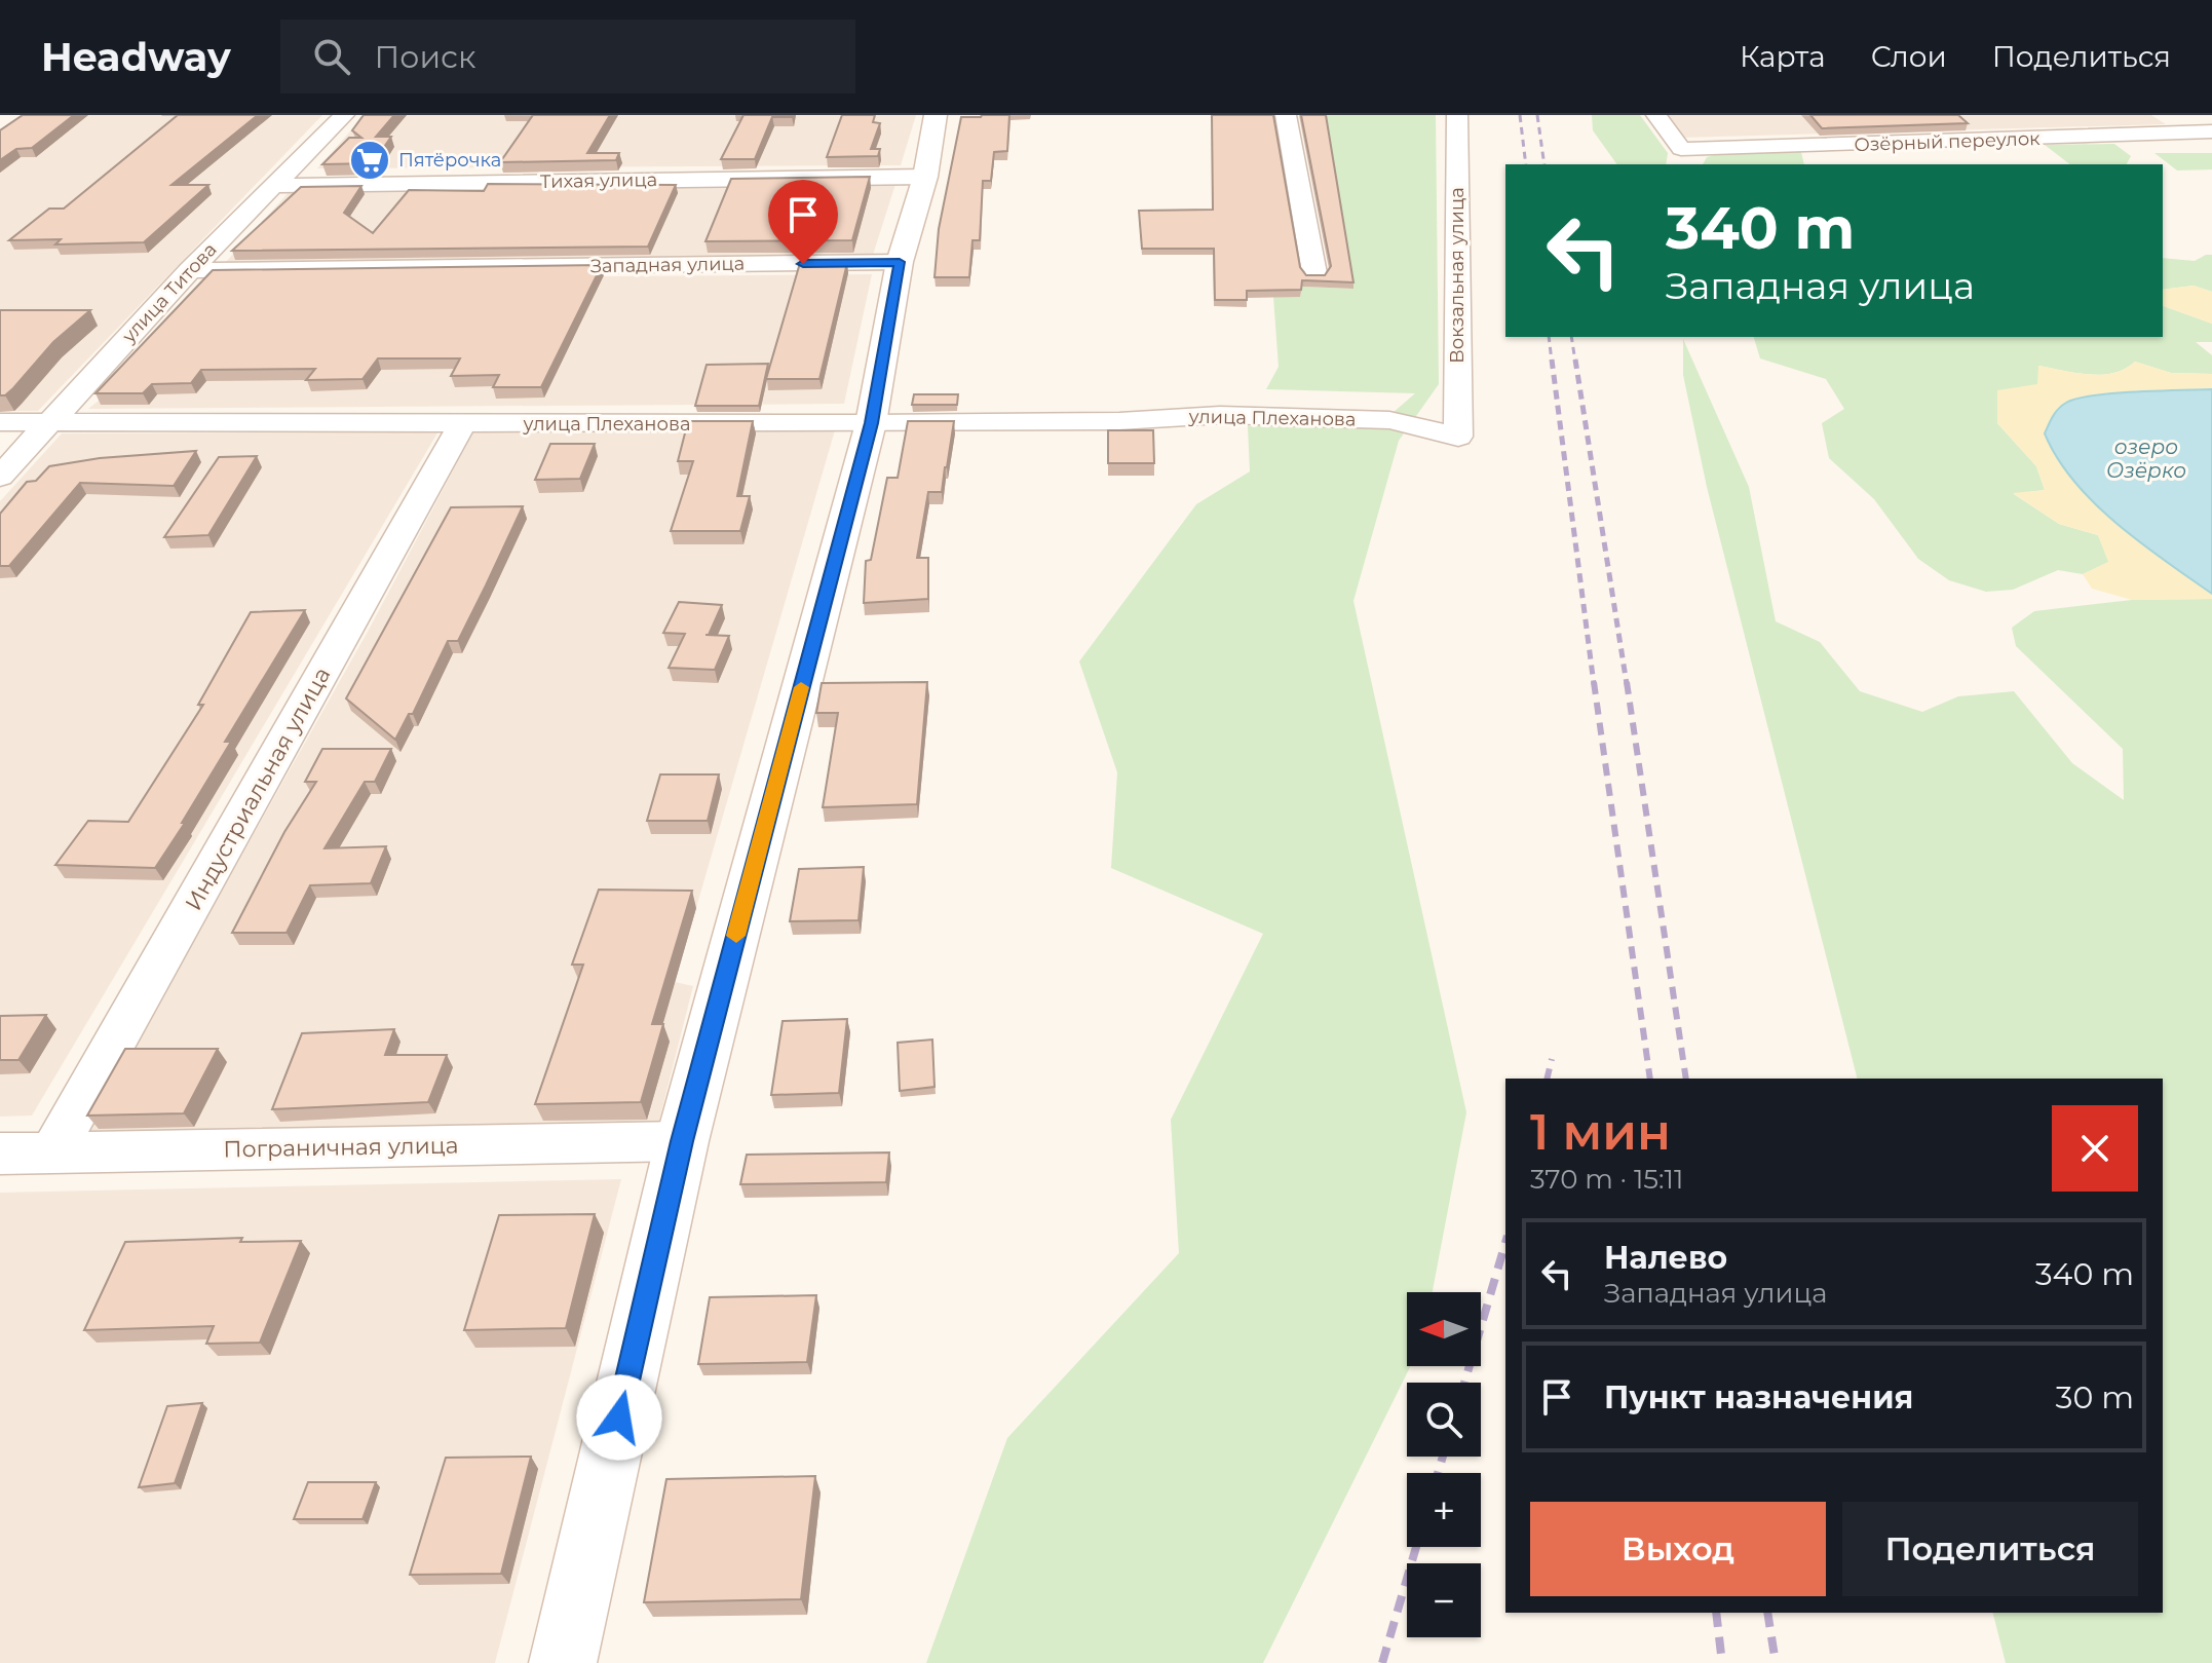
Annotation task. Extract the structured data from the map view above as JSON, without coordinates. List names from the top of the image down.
{
  "streets": {
    "street": [
      "Озёрный переулок",
      "Тихая улица",
      "Западная улица",
      "Вокзальная улица",
      "улица Титова",
      "улица Плеханова",
      "Индустриальная улица",
      "Пограничная улица"
    ]
  },
  "crossings": [
    ["Тихая улица", "улица Титова"],
    ["Западная улица", "улица Титова"],
    ["Вокзальная улица", "улица Плеханова"],
    ["улица Титова", "улица Плеханова"],
    ["улица Плеханова", "Индустриальная улица"],
    ["Индустриальная улица", "Пограничная улица"]
  ],
  "water": ["озеро Озёрко"],
  "places": {
    "supermarket": ["Пятёрочка"]
  },
  "north": "left",
  "page": {
    "header": "Headway",
    "search": "Поиск",
    "nav": ["Карта", "Слои", "Поделиться"],
    "turn": ["340 m", "Западная улица"],
    "heading": ["1 мин", "370 m · 15:11"],
    "list": [
      {
        "name": "Налево",
        "note": "Западная улица",
        "value": "340 m"
      },
      {
        "name": "Пункт назначения",
        "value": "30 m"
      }
    ],
    "map_buttons": ["+", "−"],
    "buttons": ["Выход", "Поделиться"]
  }
}
